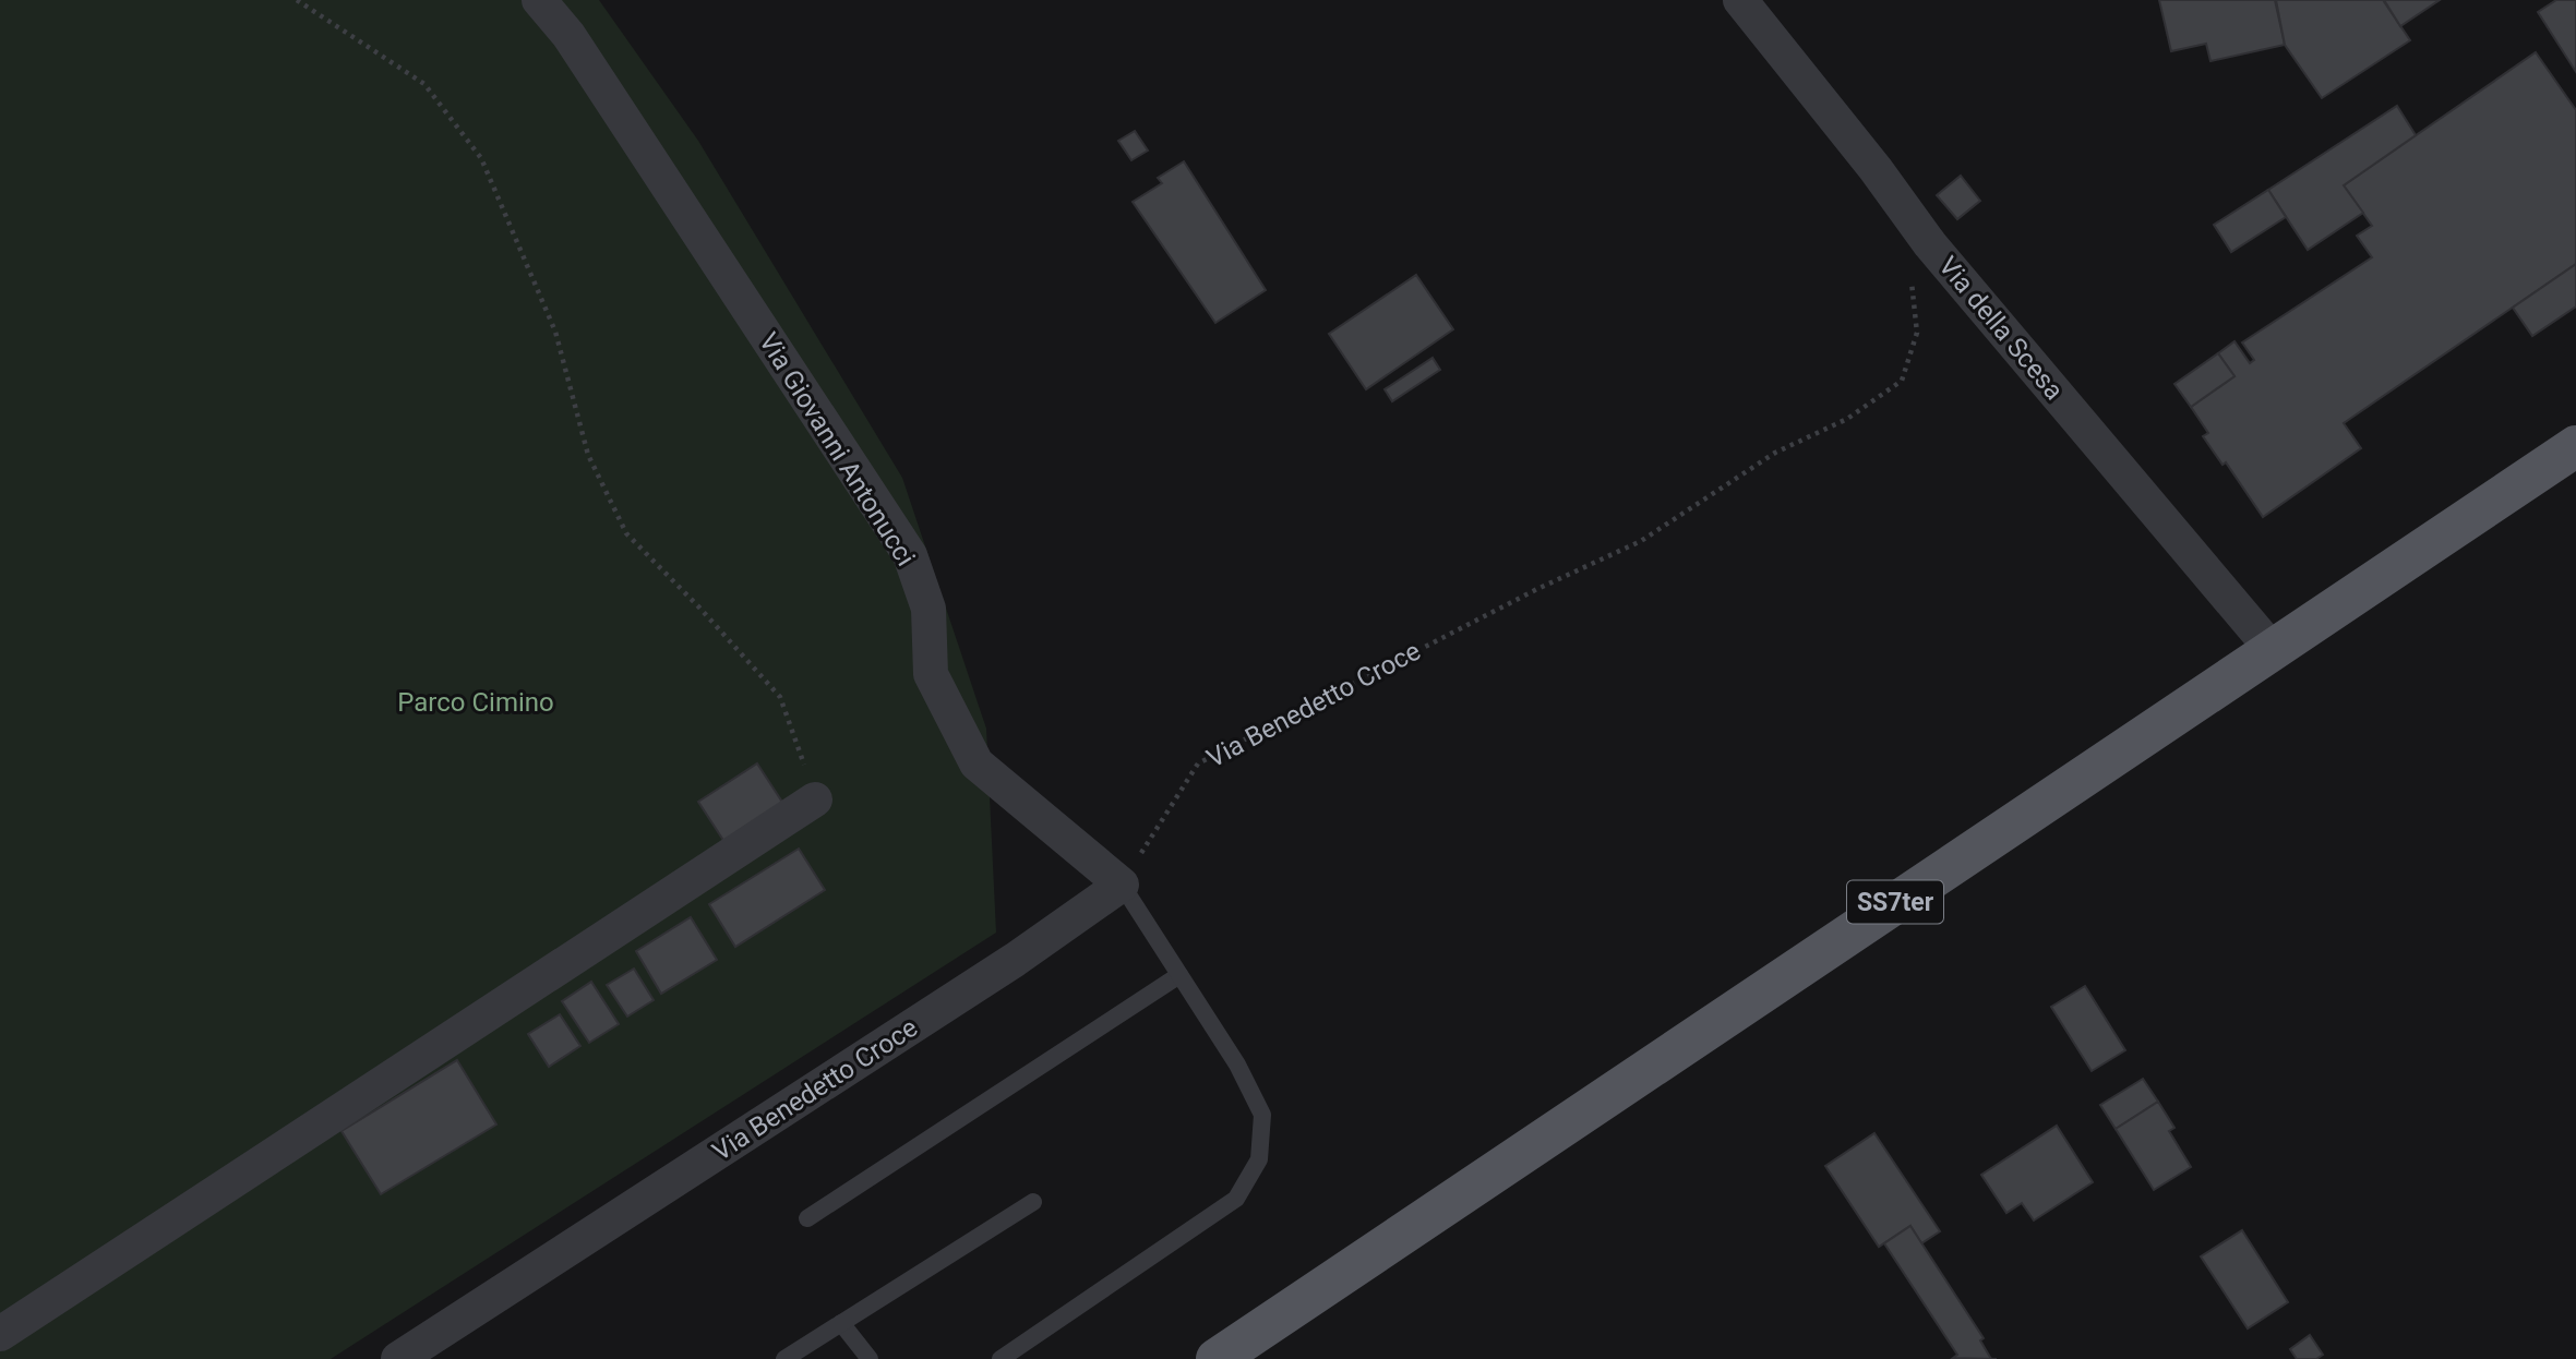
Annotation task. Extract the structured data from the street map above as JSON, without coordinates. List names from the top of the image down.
{
  "streets": {
    "main road": ["SS7ter"],
    "street": ["Via della Scesa", "Via Giovanni Antonucci", "Via Benedetto Croce"]
  },
  "crossings": [
    ["Via della Scesa", "Via Benedetto Croce"],
    ["Via della Scesa", "SS7ter"],
    ["Via Giovanni Antonucci", "Via Benedetto Croce"]
  ],
  "parks": ["Parco Cimino"]
}
